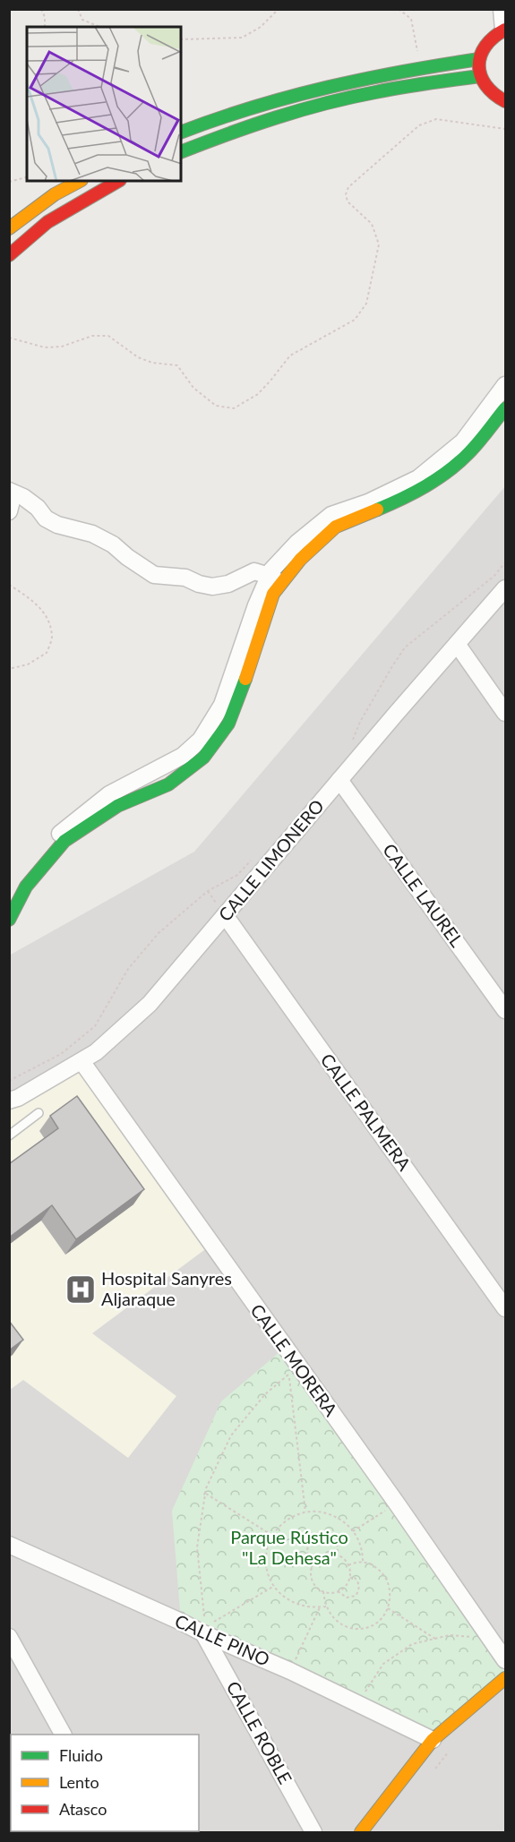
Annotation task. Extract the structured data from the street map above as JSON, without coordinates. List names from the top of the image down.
{
  "streets": {
    "street": [
      "CALLE LIMONERO",
      "CALLE LAUREL",
      "CALLE PALMERA",
      "CALLE MORERA",
      "CALLE PINO",
      "CALLE ROBLE"
    ]
  },
  "crossings": [
    ["CALLE LIMONERO", "CALLE LAUREL"],
    ["CALLE LIMONERO", "CALLE PALMERA"],
    ["CALLE LIMONERO", "CALLE MORERA"],
    ["CALLE PINO", "CALLE ROBLE"]
  ],
  "parks": ["Parque Rústico \"La Dehesa\""],
  "places": {
    "hospital": ["Hospital Sanyres Aljaraque"]
  },
  "legend": ["Fluido", "Lento", "Atasco"]
}
